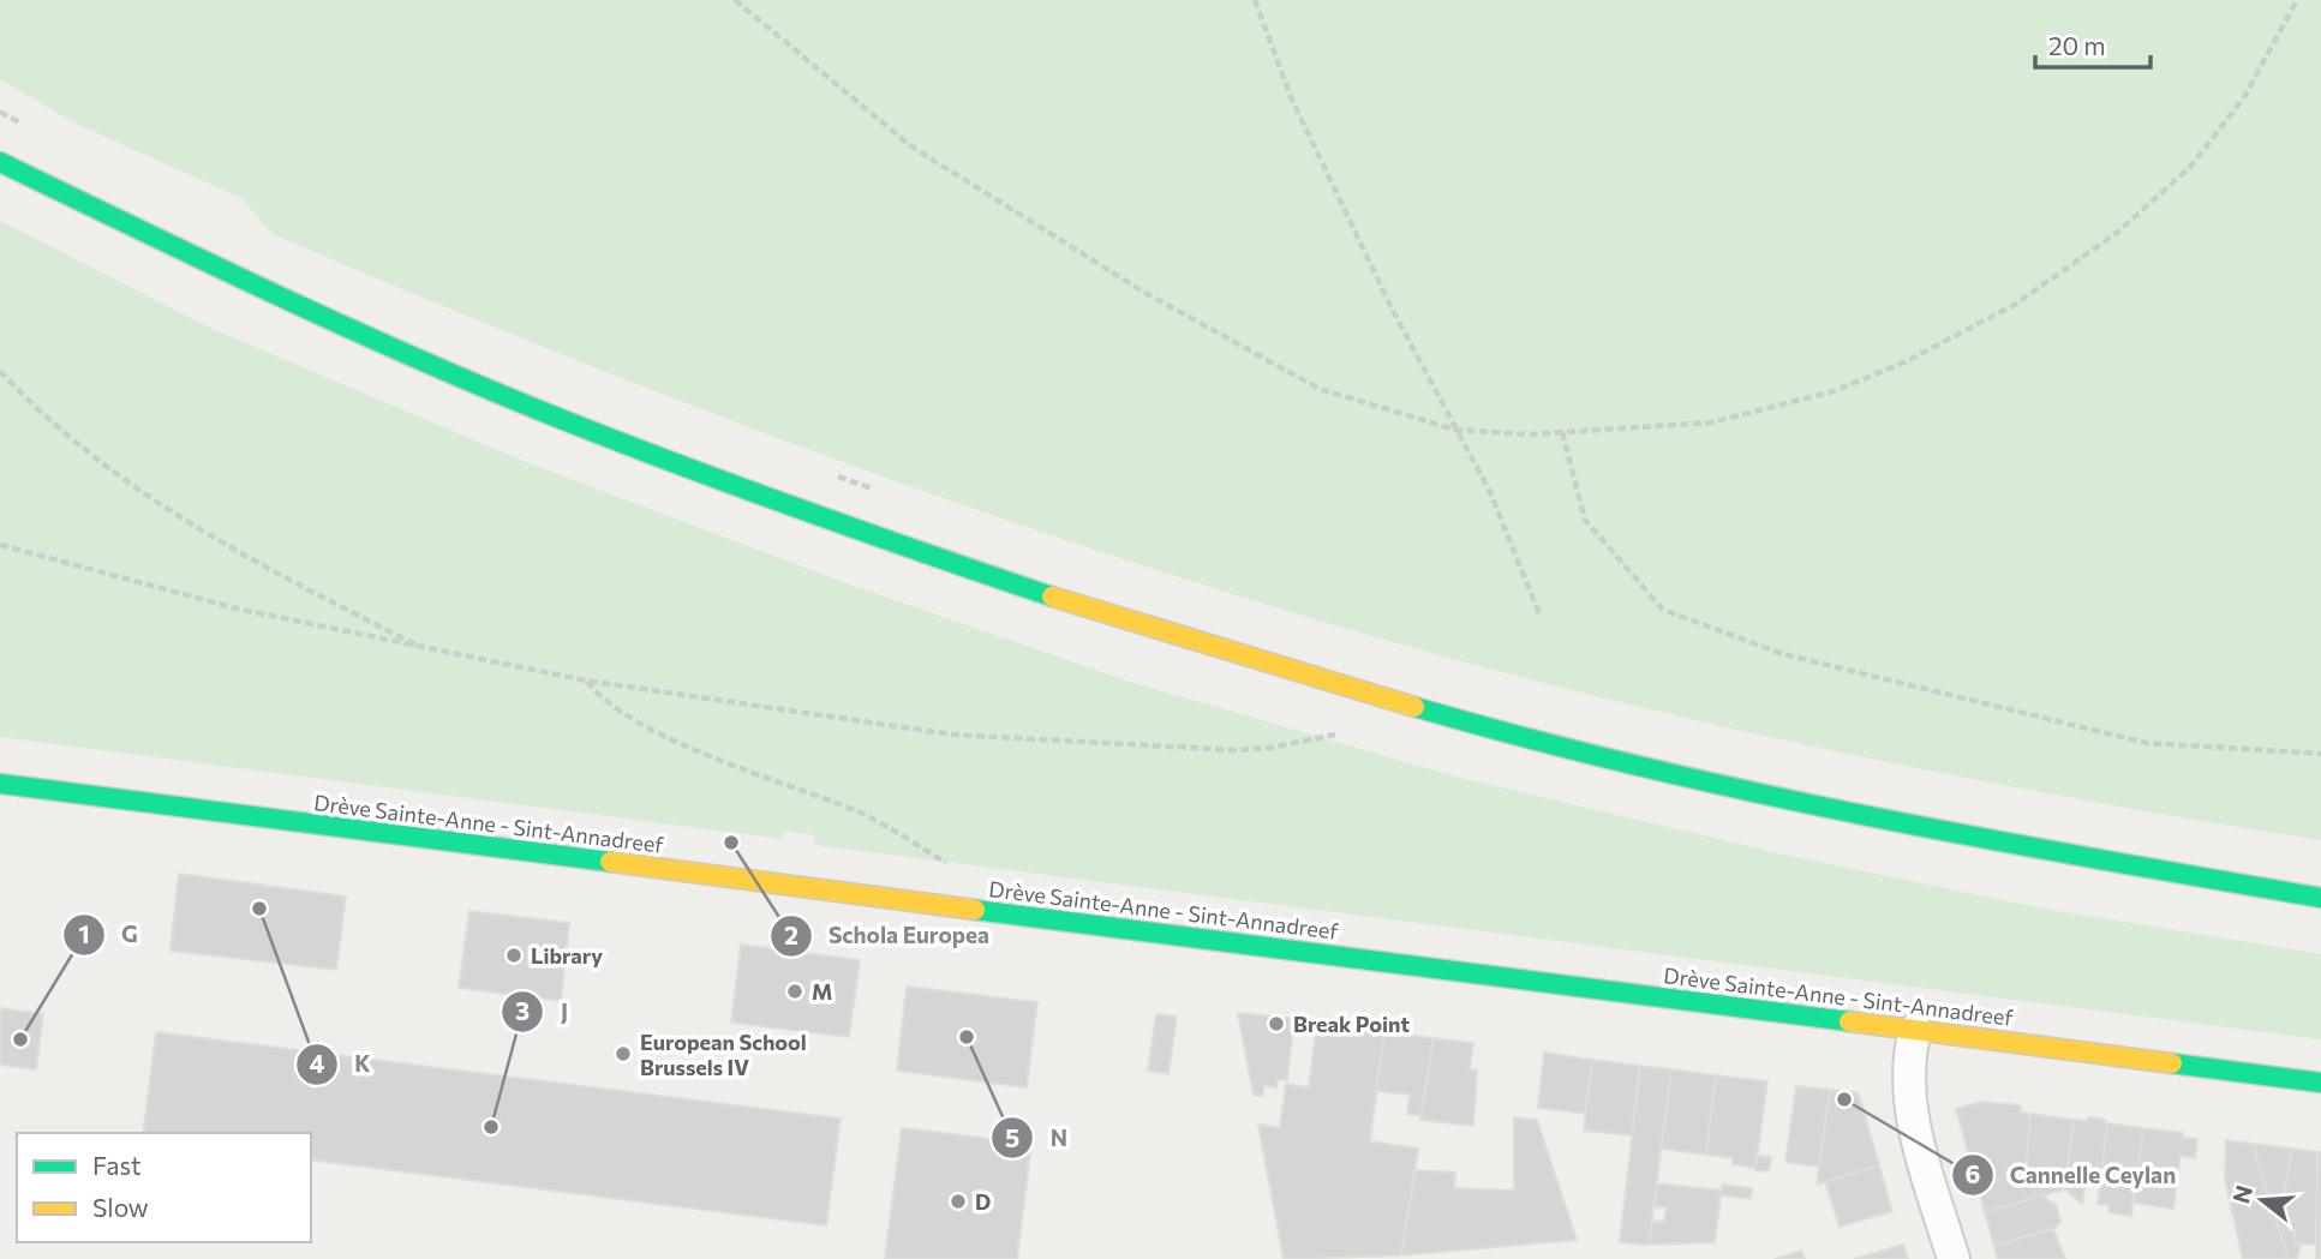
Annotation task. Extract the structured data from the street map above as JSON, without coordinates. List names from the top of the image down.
{
  "streets": {
    "main road": ["Drève Sainte-Anne - Sint-Annadreef"]
  },
  "places": [
    "Schola Europea",
    "K",
    "Library",
    "M",
    "Break Point",
    "N",
    "G",
    "European School Brussels IV",
    "Cannelle Ceylan",
    "J",
    "D"
  ],
  "legend": ["Fast", "Slow"],
  "scale_bar": "20 m",
  "north": "left"
}
